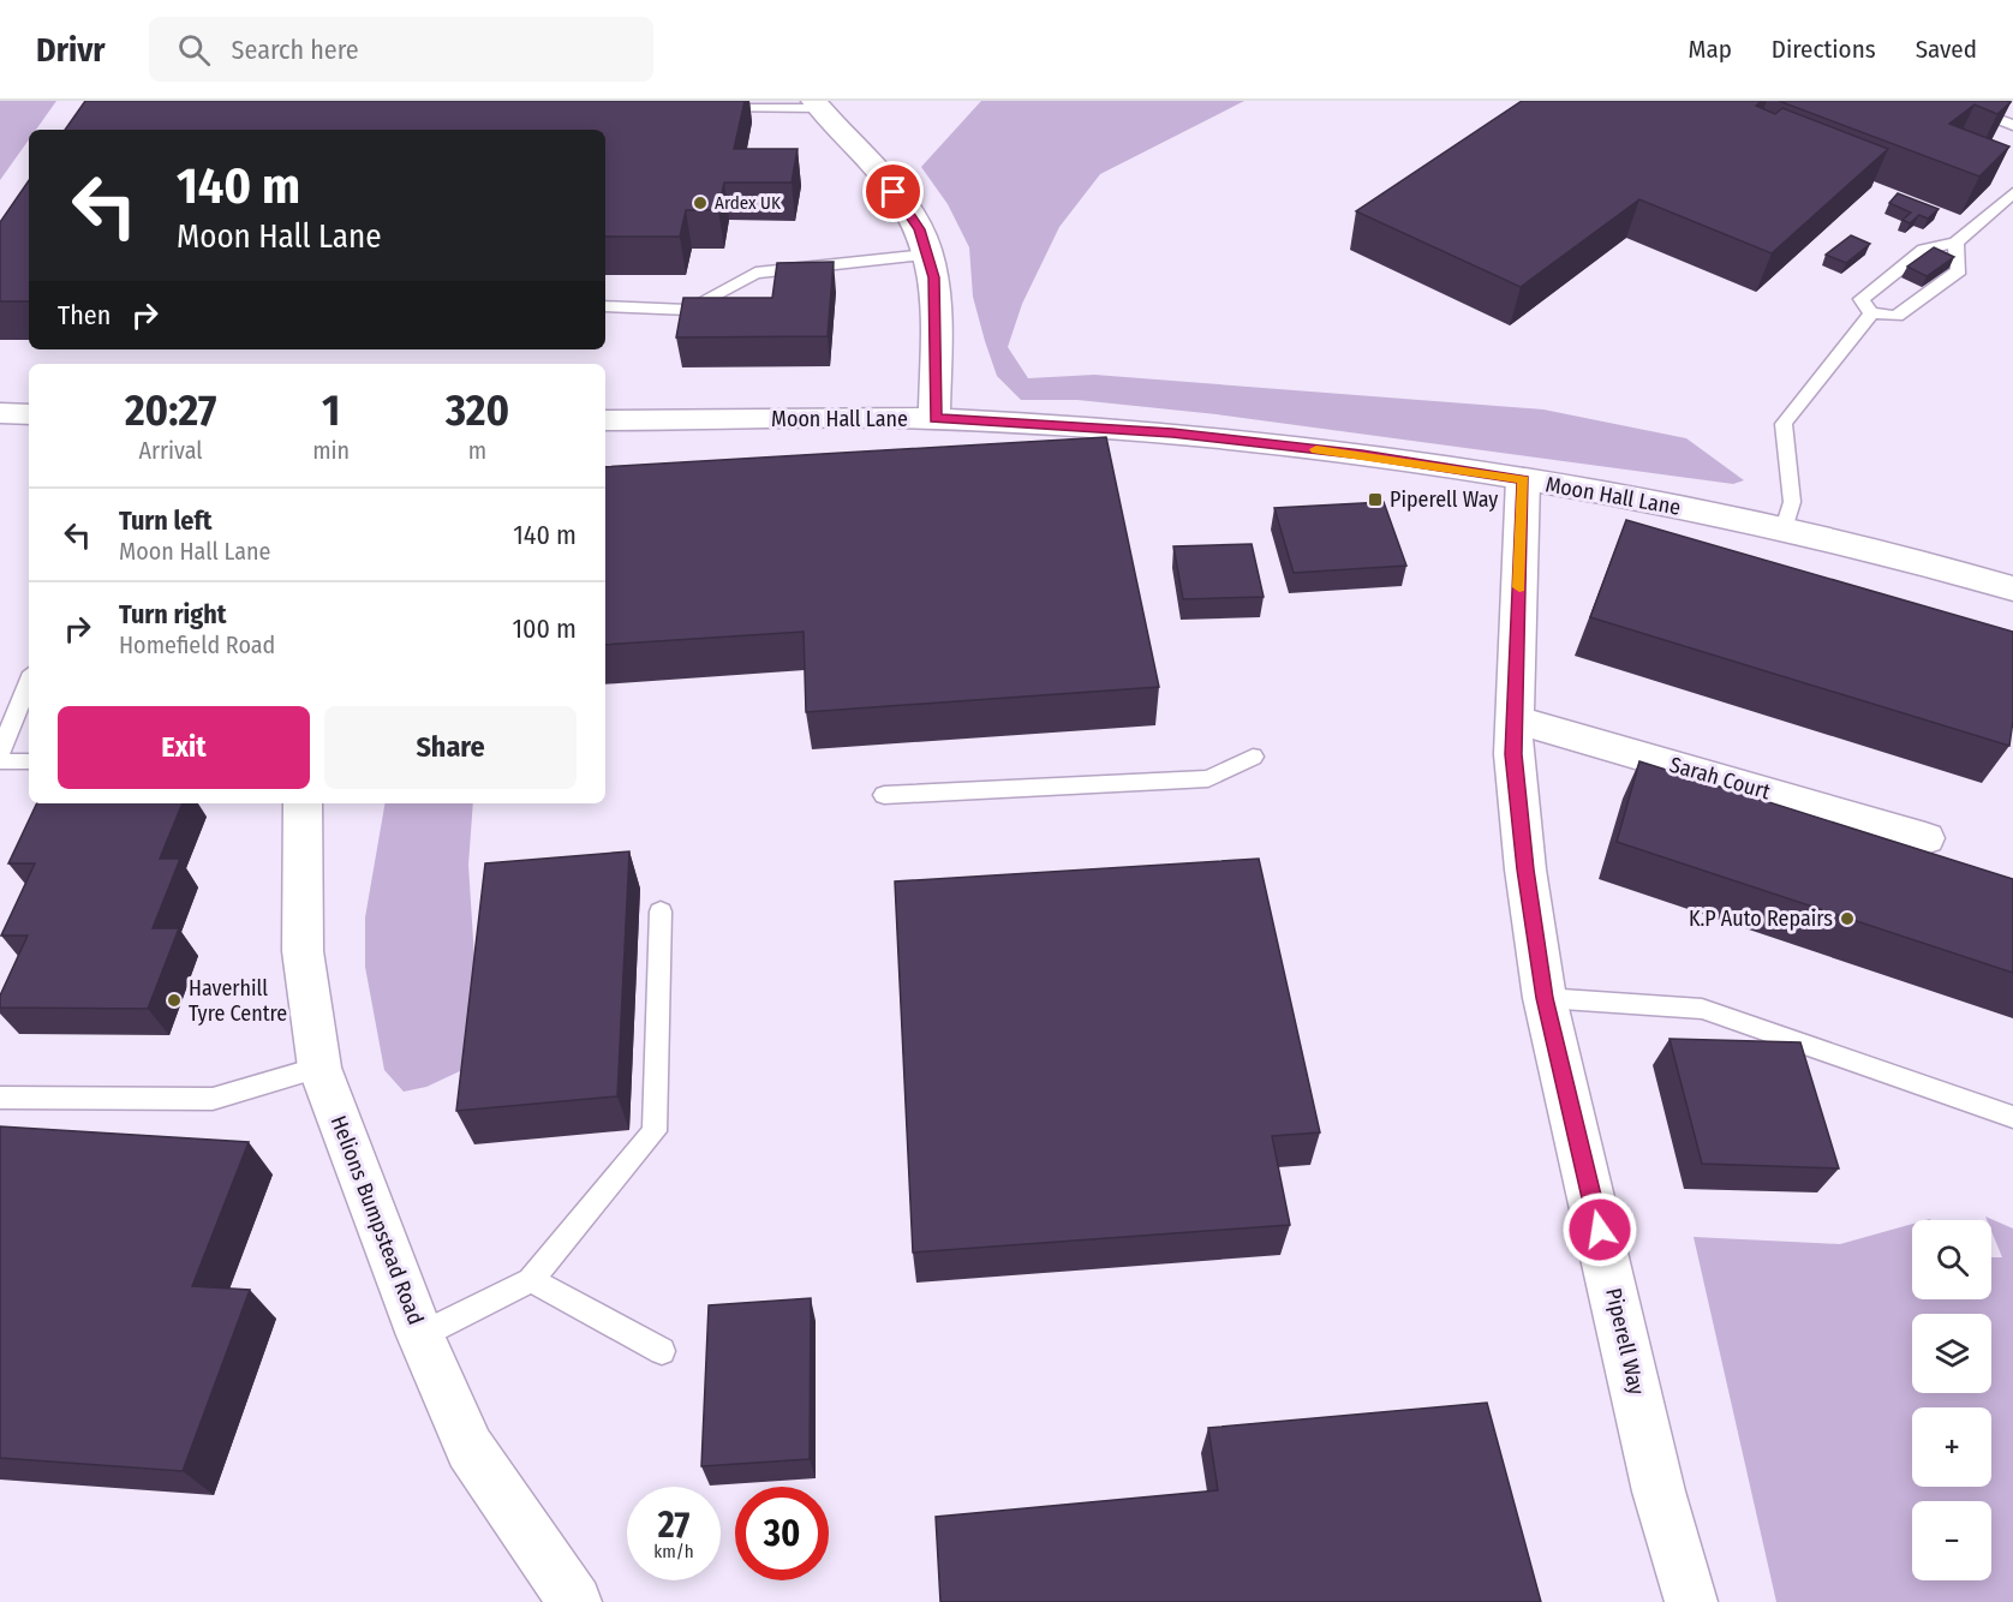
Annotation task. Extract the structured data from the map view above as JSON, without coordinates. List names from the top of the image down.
{
  "streets": {
    "street": [
      "Moon Hall Lane",
      "Sarah Court",
      "Helions Bumpstead Road",
      "Piperell Way"
    ]
  },
  "crossings": [
    ["Moon Hall Lane", "Piperell Way"],
    ["Sarah Court", "Piperell Way"]
  ],
  "places": {
    "other": ["Ardex UK", "K.P Auto Repairs", "Haverhill Tyre Centre"],
    "transit": ["Piperell Way"]
  },
  "page": {
    "header": "Drivr",
    "search": "Search here",
    "nav": ["Map", "Directions", "Saved"],
    "turn": ["140 m", "Moon Hall Lane"],
    "then": "Then",
    "eta": [
      "20:27",
      "Arrival",
      "1",
      "min",
      "320",
      "m"
    ],
    "list": [
      {
        "name": "Turn left",
        "note": "Moon Hall Lane",
        "value": "140 m"
      },
      {
        "name": "Turn right",
        "note": "Homefield Road",
        "value": "100 m"
      }
    ],
    "buttons": ["Exit", "Share"],
    "map_buttons": ["+", "−"],
    "speed": "27 km/h",
    "limit": "30"
  }
}
